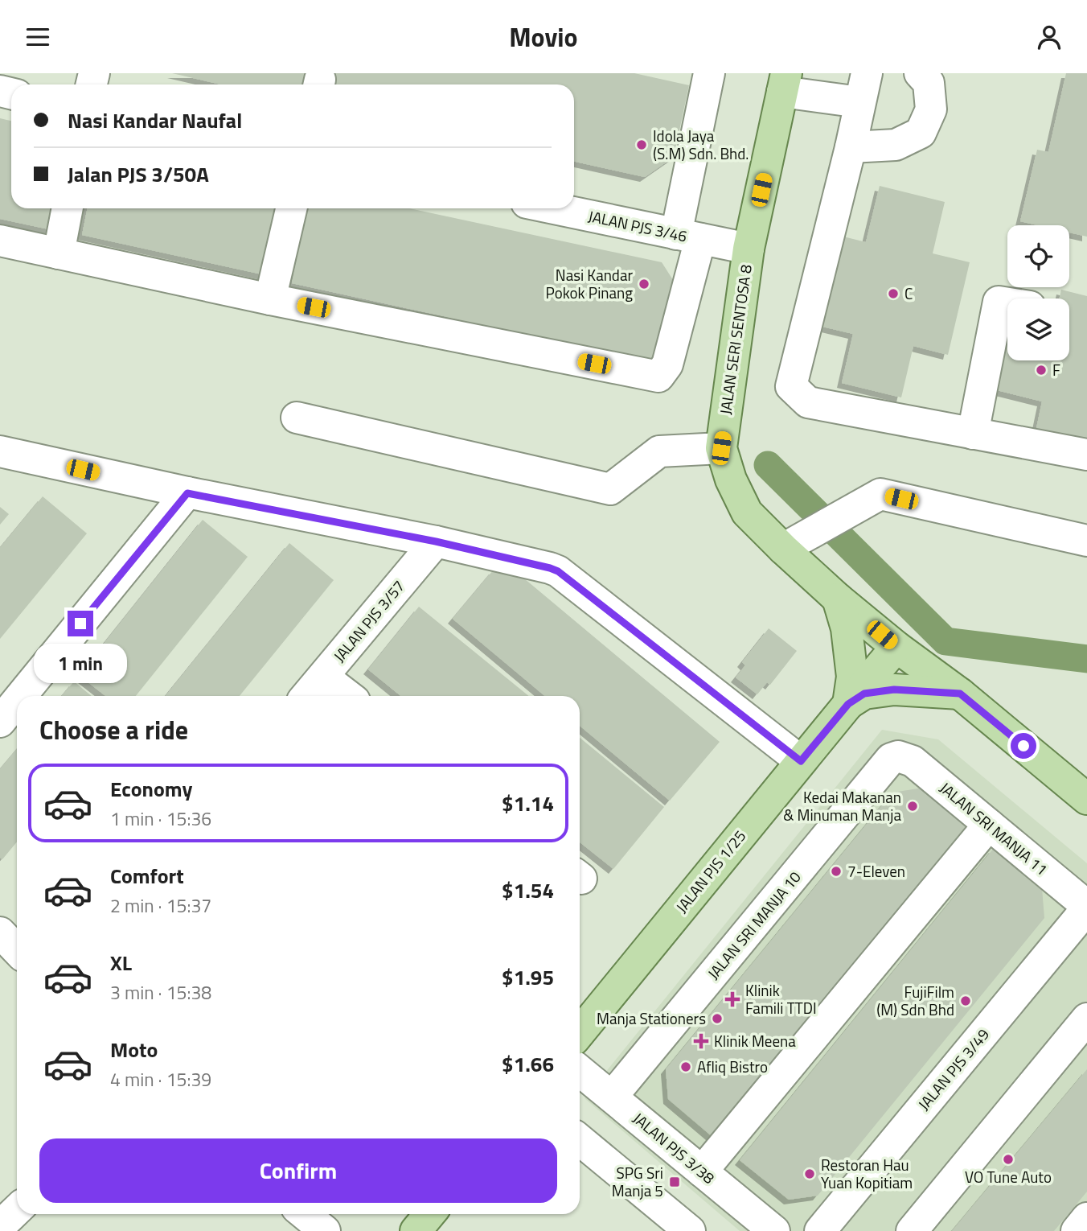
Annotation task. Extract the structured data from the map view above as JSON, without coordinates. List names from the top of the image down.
{
  "streets": {
    "main road": ["JALAN SERI SENTOSA 8", "JALAN PJS 1/25"],
    "street": [
      "JALAN PJS 3/46",
      "JALAN PJS 3/57",
      "JALAN SRI MANJA 11",
      "JALAN SRI MANJA 10",
      "JALAN PJS 3/49",
      "JALAN PJS 3/38"
    ]
  },
  "crossings": [
    ["JALAN PJS 3/46", "JALAN SERI SENTOSA 8"],
    ["JALAN SERI SENTOSA 8", "JALAN PJS 1/25"],
    ["JALAN SRI MANJA 11", "JALAN SRI MANJA 10"],
    ["JALAN SRI MANJA 11", "JALAN PJS 3/49"],
    ["JALAN SRI MANJA 10", "JALAN PJS 3/38"]
  ],
  "places": {
    "other": [
      "Idola Jaya (S.M) Sdn. Bhd.",
      "Nasi Kandar Pokok Pinang",
      "C",
      "F",
      "Kedai Makanan & Minuman Manja",
      "7-Eleven",
      "FujiFilm (M) Sdn Bhd",
      "Manja Stationers",
      "Afliq Bistro",
      "VO Tune Auto",
      "Restoran Hau Yuan Kopitiam"
    ],
    "health": ["Klinik Famili TTDI", "Klinik Meena"],
    "transit": ["SPG Sri Manja 5"]
  },
  "page": {
    "header": "Movio",
    "banner": ["Nasi Kandar Naufal", "Jalan PJS 3/50A"],
    "bubble": "1 min",
    "heading": "Choose a ride",
    "list": [
      {
        "name": "Economy",
        "note": "1 min · 15:36",
        "value": "$1.14"
      },
      {
        "name": "Comfort",
        "note": "2 min · 15:37",
        "value": "$1.54"
      },
      {
        "name": "XL",
        "note": "3 min · 15:38",
        "value": "$1.95"
      },
      {
        "name": "Moto",
        "note": "4 min · 15:39",
        "value": "$1.66"
      }
    ],
    "buttons": "Confirm"
  }
}
